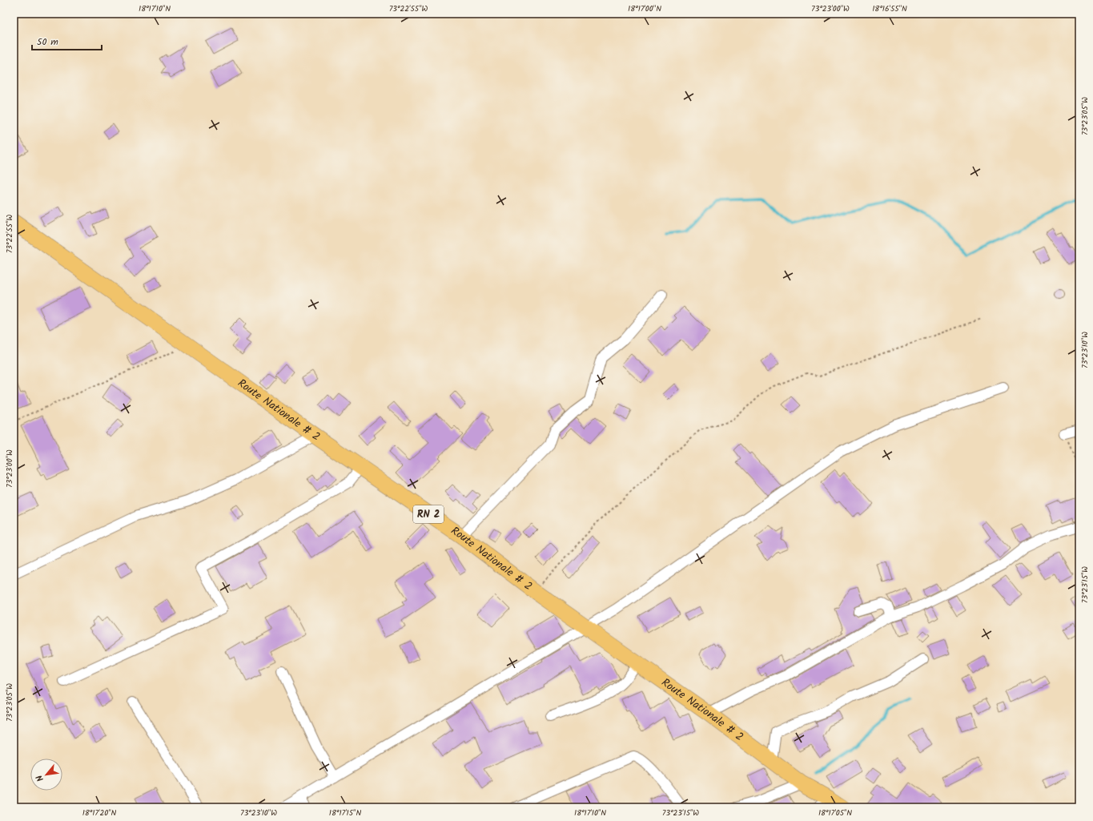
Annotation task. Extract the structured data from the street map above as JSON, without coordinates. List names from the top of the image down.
{
  "streets": {
    "main road": ["Route Nationale # 2", "RN 2"]
  },
  "scale_bar": "50 m",
  "north": "bottom left",
  "coordinates": [
    "18°17'10\"N",
    "73°22'55\"W",
    "18°17'00\"N",
    "73°23'00\"W",
    "18°16'55\"N",
    "73°23'05\"W",
    "73°23'10\"W",
    "73°23'15\"W",
    "18°17'20\"N",
    "18°17'15\"N",
    "18°17'05\"N"
  ]
}
